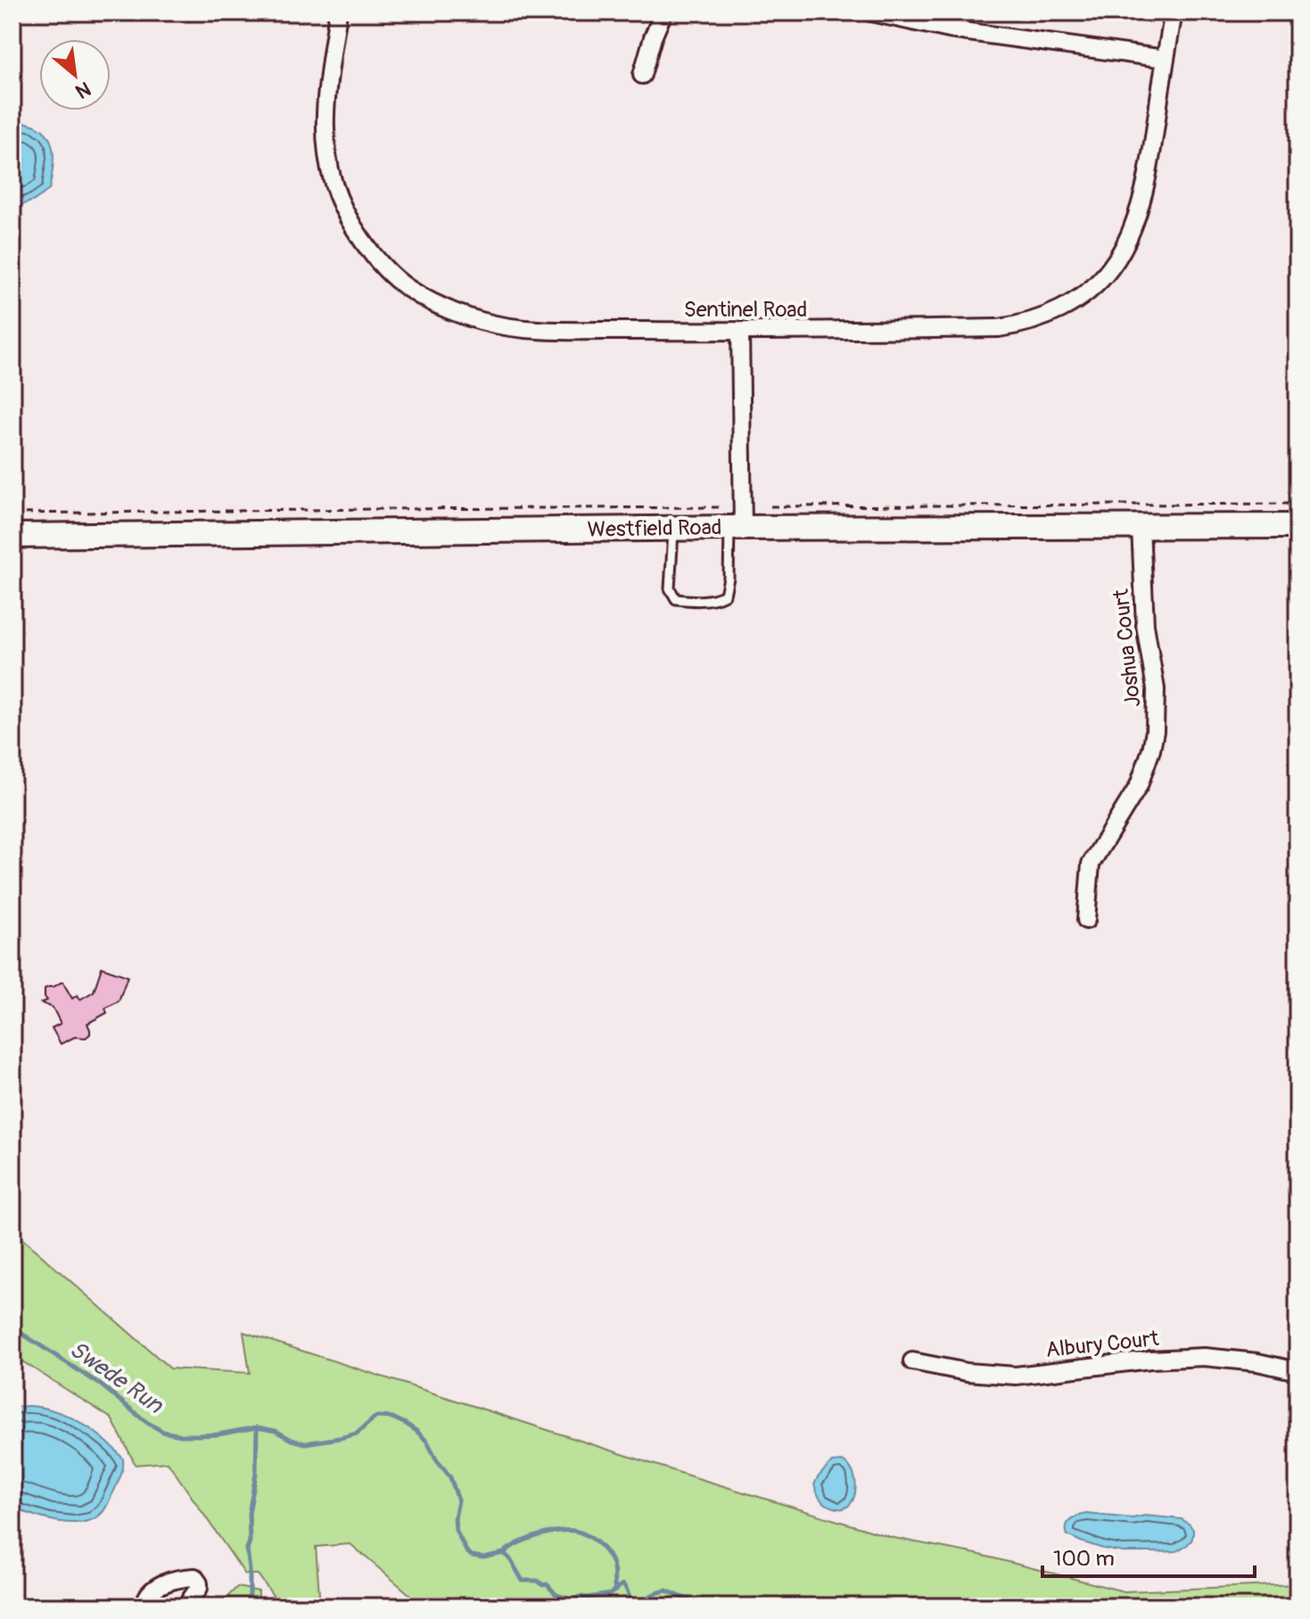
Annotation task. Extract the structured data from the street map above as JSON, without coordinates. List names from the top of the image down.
{
  "streets": {
    "street": [
      "Sentinel Road",
      "Westfield Road",
      "Joshua Court",
      "Albury Court"
    ]
  },
  "crossings": [
    ["Westfield Road", "Joshua Court"]
  ],
  "water": ["Swede Run"],
  "scale_bar": "100 m",
  "north": "bottom right"
}
